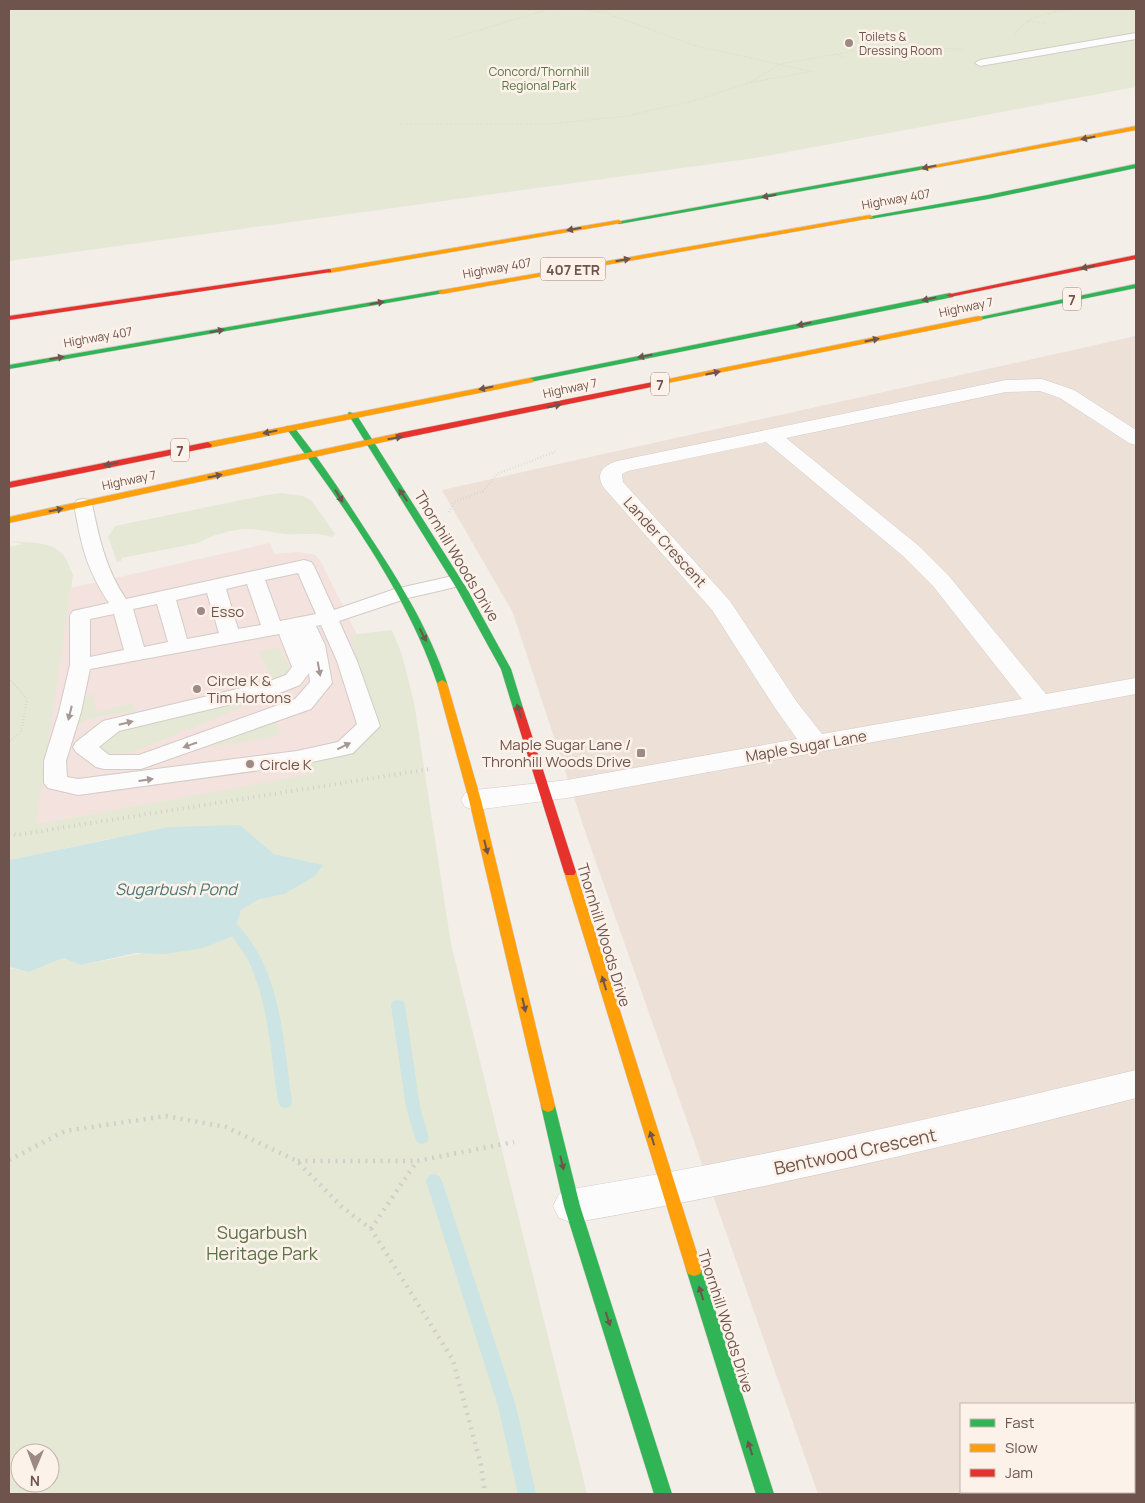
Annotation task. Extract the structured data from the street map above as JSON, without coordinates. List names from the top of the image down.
{
  "streets": {
    "main road": [
      "Highway 407",
      "407 ETR",
      "7",
      "Highway 7",
      "Thornhill Woods Drive"
    ],
    "street": ["Lander Crescent", "Maple Sugar Lane", "Bentwood Crescent"]
  },
  "crossings": [
    ["Highway 7", "Thornhill Woods Drive"],
    ["Lander Crescent", "Maple Sugar Lane"],
    ["Thornhill Woods Drive", "Maple Sugar Lane"],
    ["Thornhill Woods Drive", "Bentwood Crescent"]
  ],
  "water": ["Sugarbush Pond"],
  "parks": ["Concord/Thornhill Regional Park", "Sugarbush Heritage Park"],
  "places": {
    "other": [
      "Toilets & Dressing Room",
      "Esso",
      "Circle K & Tim Hortons",
      "Circle K"
    ],
    "transit": ["Maple Sugar Lane / Thronhill Woods Drive"]
  },
  "legend": ["Fast", "Slow", "Jam"],
  "north": "bottom"
}
